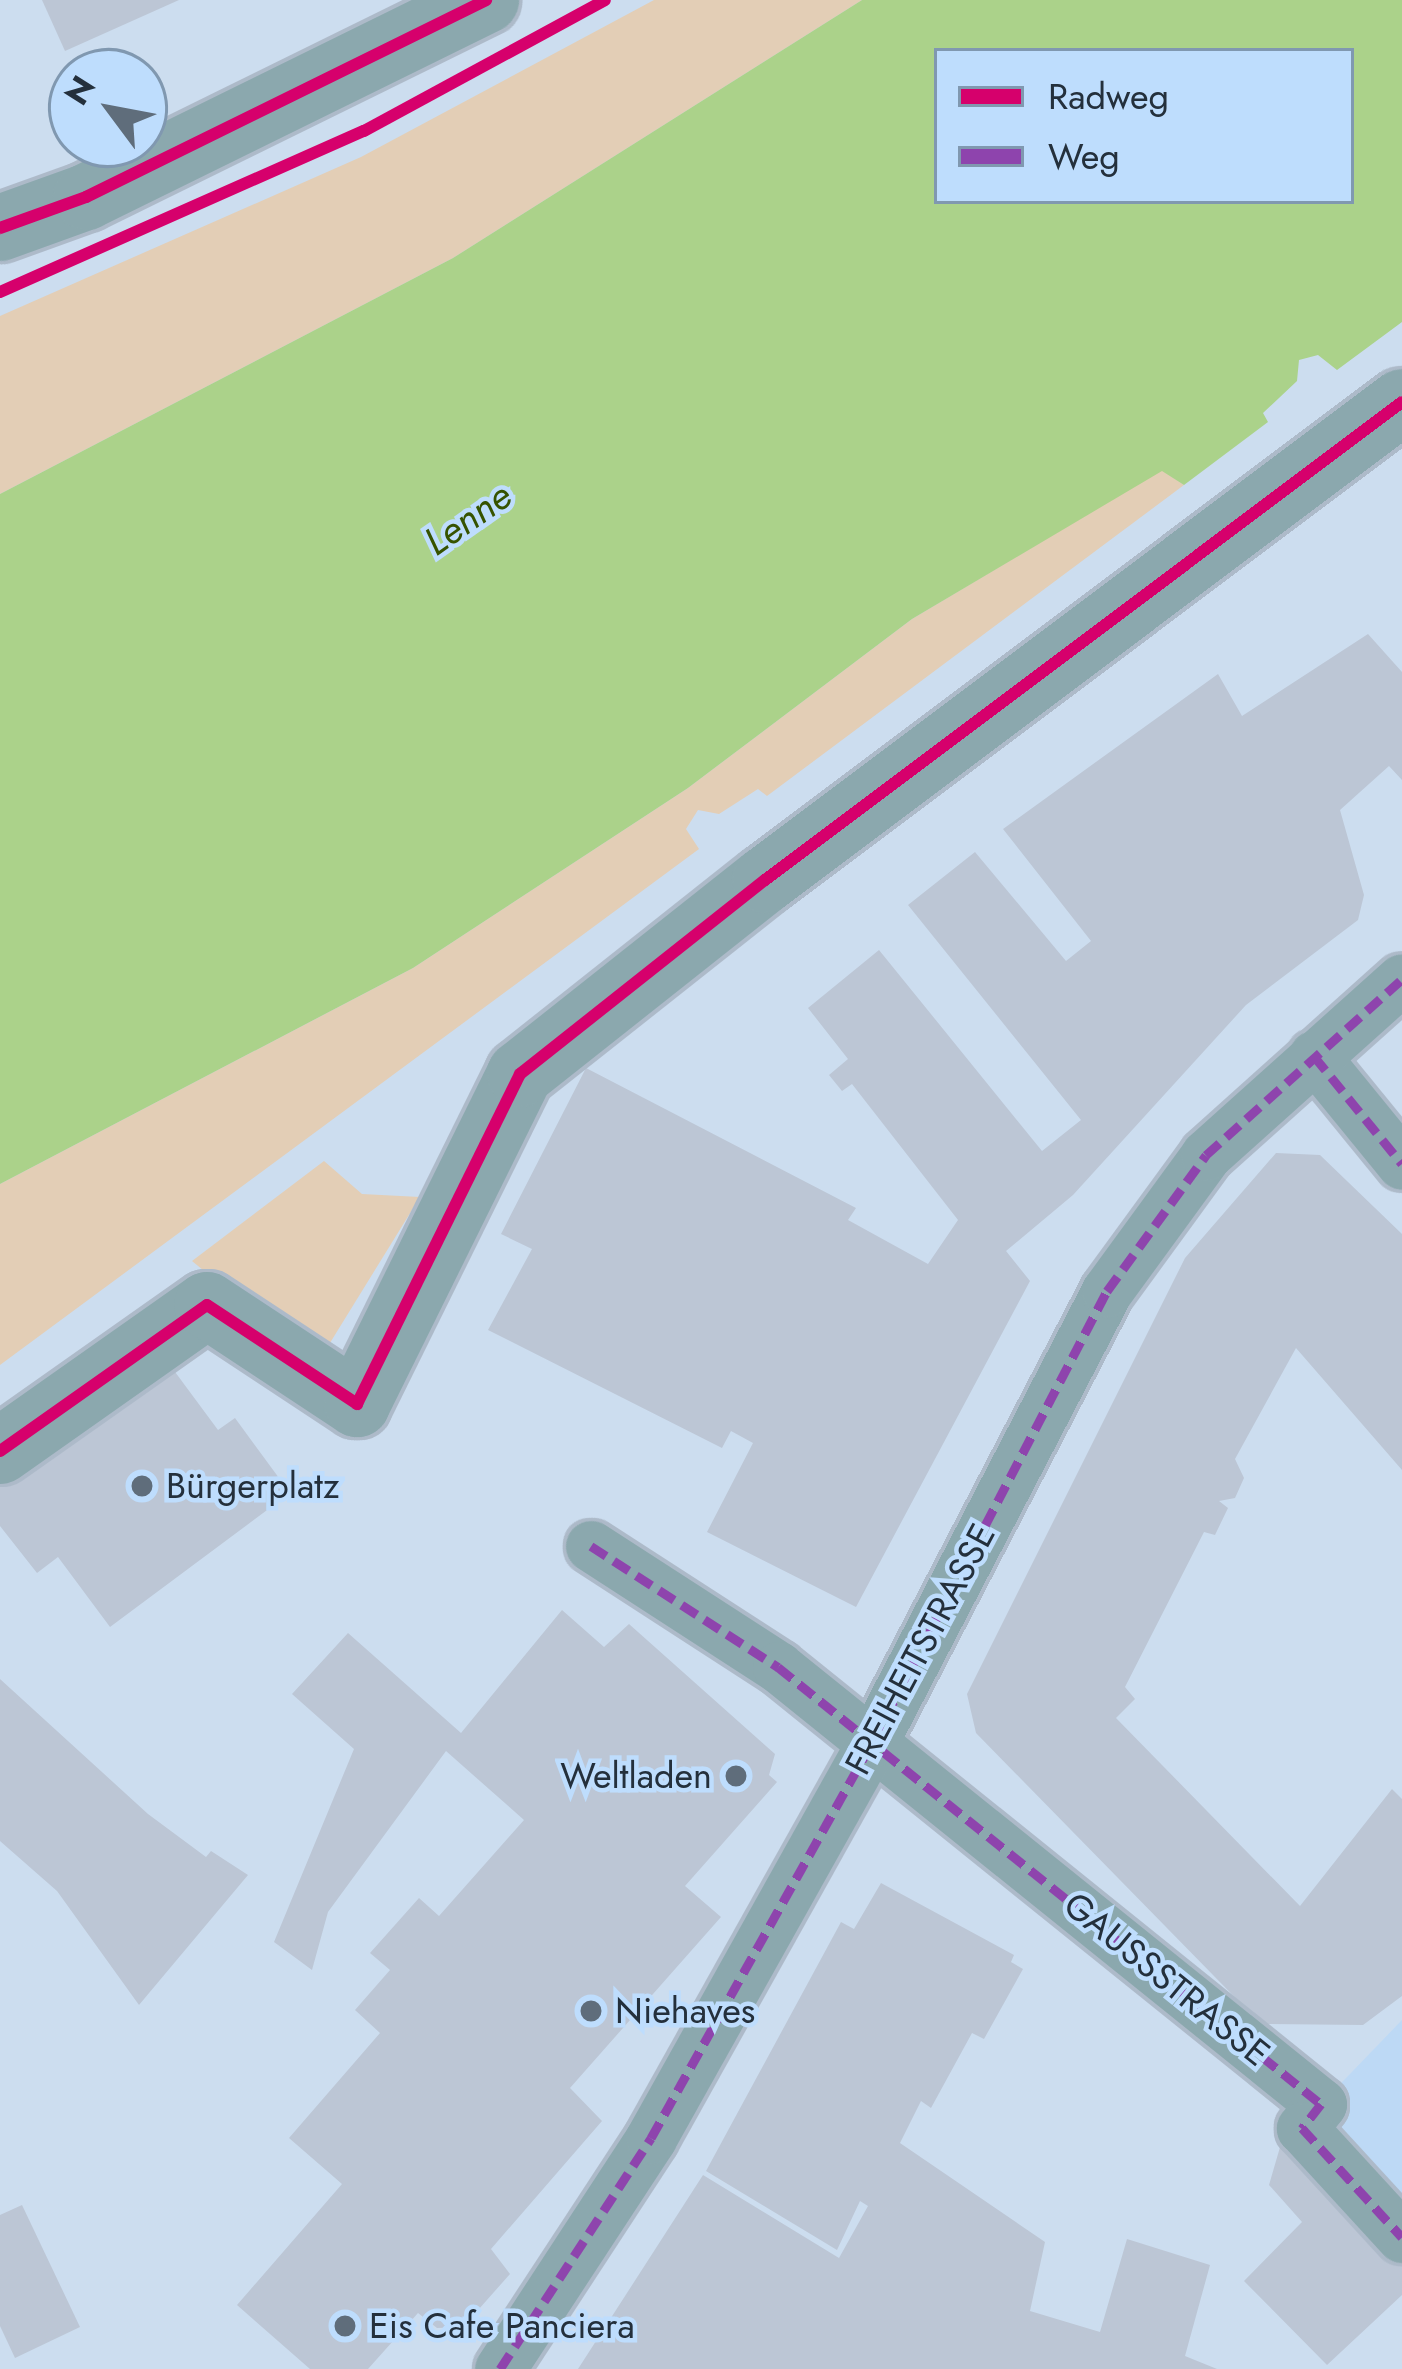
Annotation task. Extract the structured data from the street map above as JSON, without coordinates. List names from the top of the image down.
{
  "streets": {
    "street": ["FREIHEITSTRASSE", "GAUSSSTRASSE"]
  },
  "crossings": [
    ["FREIHEITSTRASSE", "GAUSSSTRASSE"]
  ],
  "water": ["Lenne"],
  "places": [
    "Bürgerplatz",
    "Weltladen",
    "Niehaves",
    "Eis Cafe Panciera"
  ],
  "legend": ["Radweg", "Weg"],
  "north": "top left"
}
